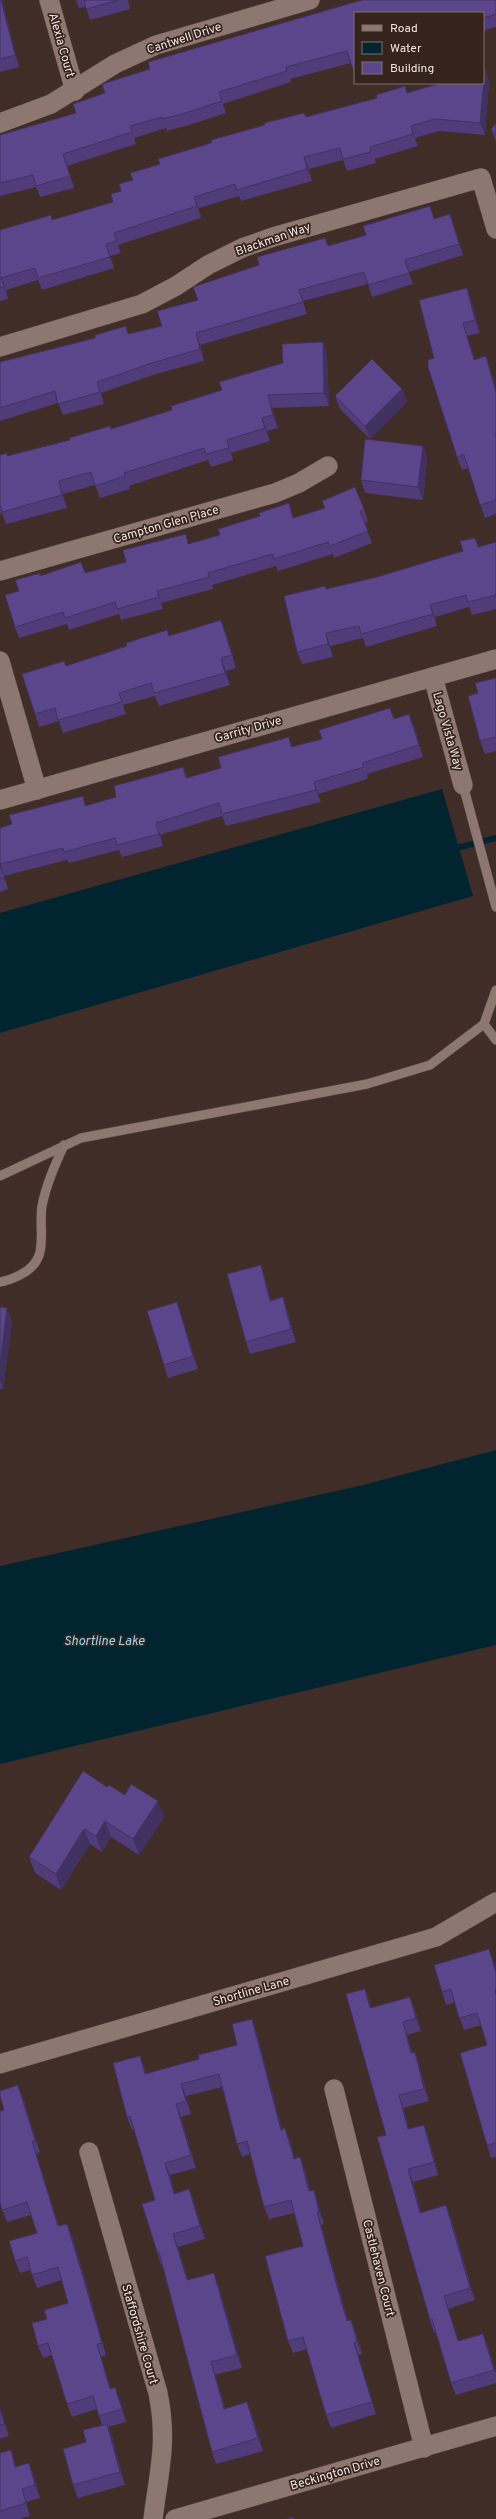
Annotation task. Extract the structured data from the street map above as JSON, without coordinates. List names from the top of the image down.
{
  "streets": {
    "street": [
      "Cantwell Drive",
      "Alexia Court",
      "Blackman Way",
      "Campton Glen Place",
      "Garrity Drive",
      "Lago Vista Way",
      "Shortline Lane",
      "Castlehaven Court",
      "Staffordshire Court",
      "Beckington Drive"
    ]
  },
  "crossings": [
    ["Cantwell Drive", "Alexia Court"],
    ["Garrity Drive", "Lago Vista Way"],
    ["Castlehaven Court", "Beckington Drive"]
  ],
  "water": ["Shortline Lake"],
  "legend": ["Road", "Water", "Building"]
}
